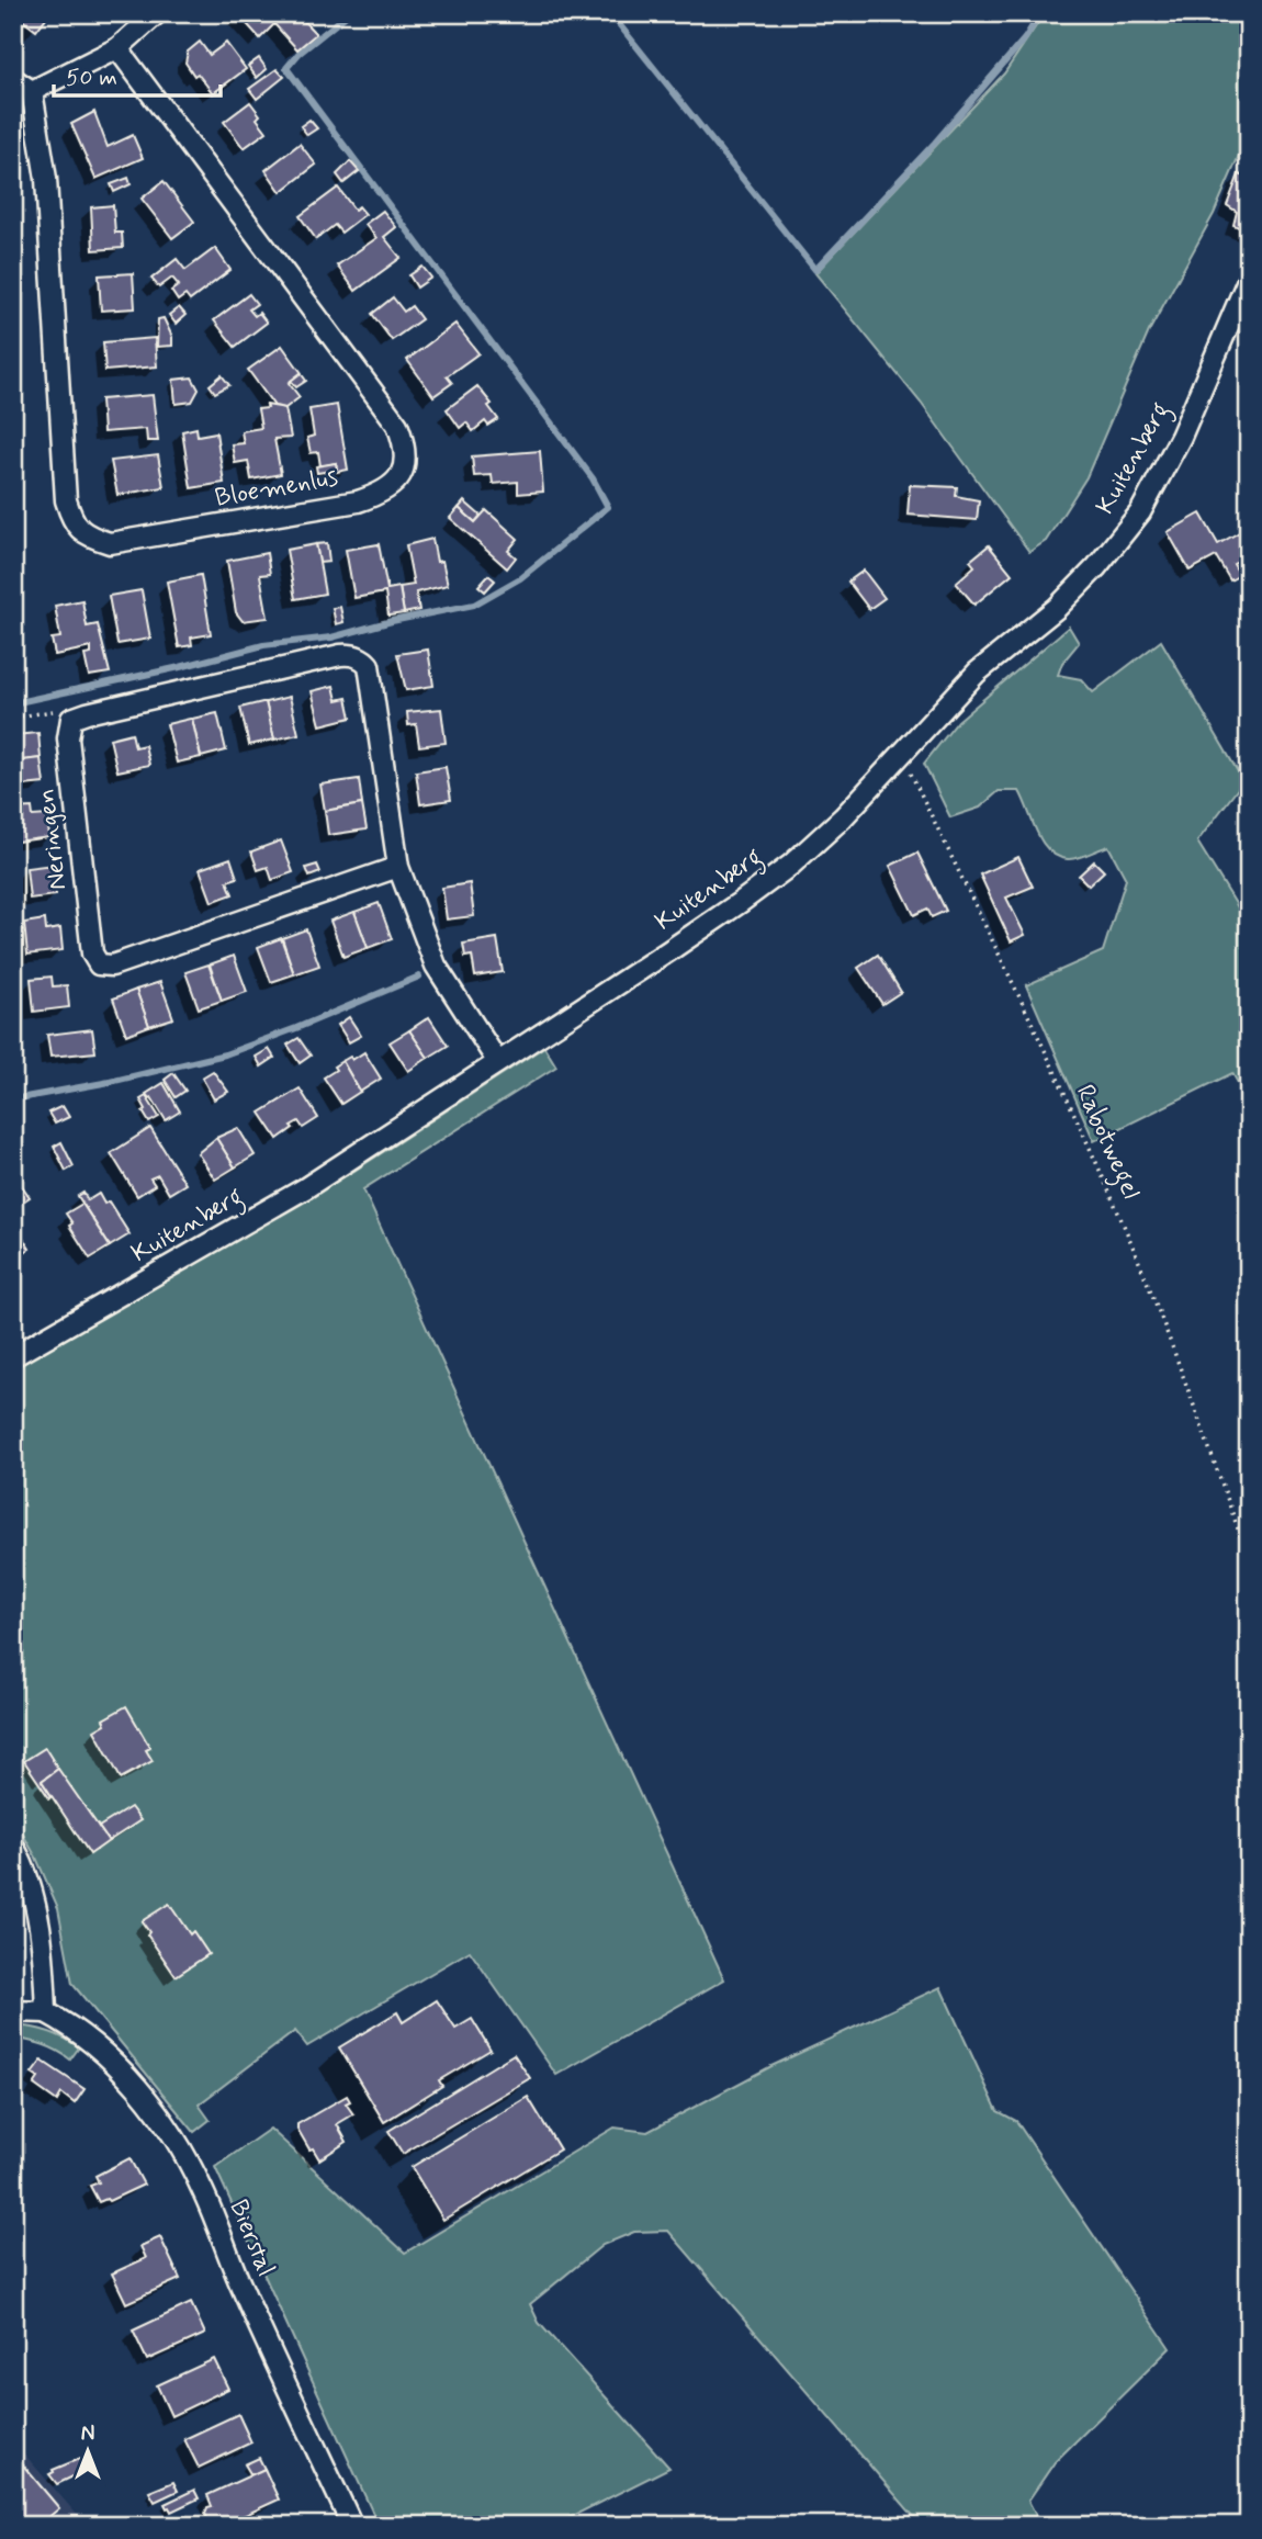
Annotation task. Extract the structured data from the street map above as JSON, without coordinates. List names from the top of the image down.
{
  "streets": {
    "street": [
      "Kuitenberg",
      "Bloemenlus",
      "Neringen",
      "Bierstal"
    ],
    "path": ["Rabotwegel"]
  },
  "crossings": [
    ["Kuitenberg", "Rabotwegel"]
  ],
  "scale_bar": "50 m",
  "north": "top"
}
